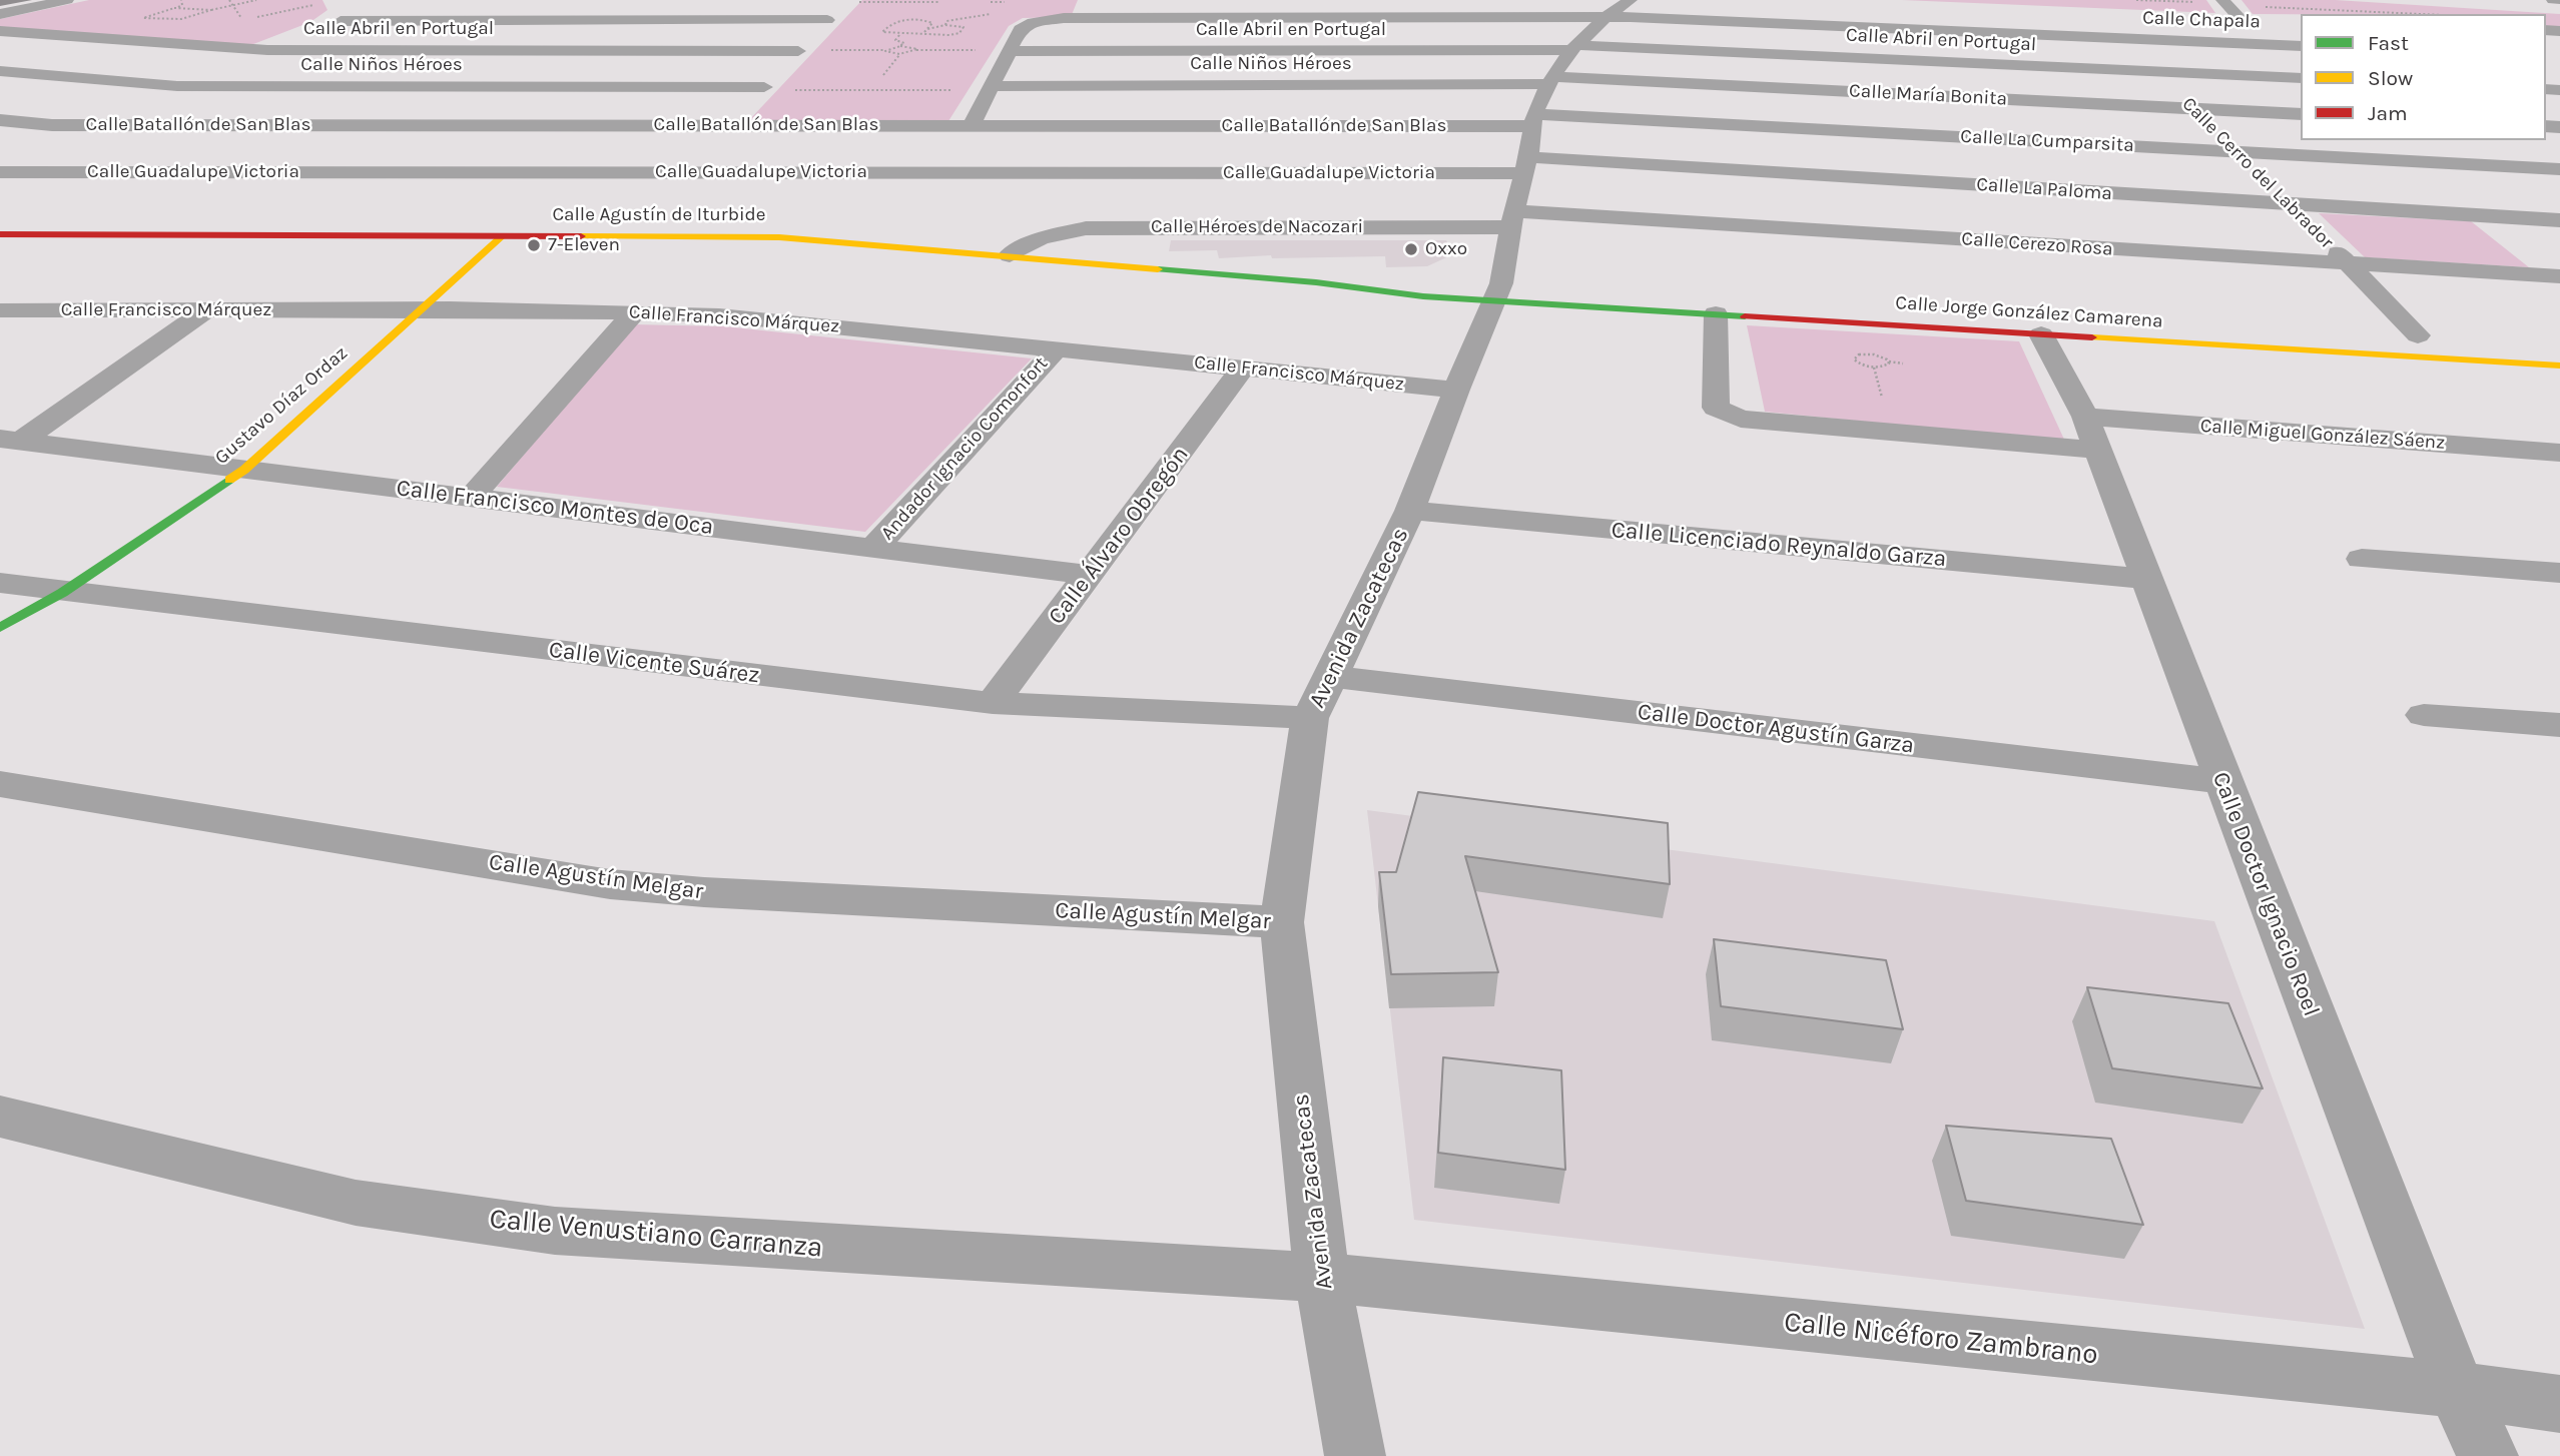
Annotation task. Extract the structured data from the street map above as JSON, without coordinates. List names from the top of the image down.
{
  "streets": {
    "street": [
      "Calle Chapala",
      "Calle Abril en Portugal",
      "Calle Niños Héroes",
      "Calle María Bonita",
      "Calle Batallón de San Blas",
      "Calle La Cumparsita",
      "Calle Guadalupe Victoria",
      "Calle Cerro del Labrador",
      "Calle La Paloma",
      "Calle Agustín de Iturbide",
      "Calle Héroes de Nacozari",
      "Calle Cerezo Rosa",
      "Calle Francisco Márquez",
      "Calle Jorge González Camarena",
      "Gustavo Díaz Ordaz",
      "Calle Miguel González Sáenz",
      "Andador Ignacio Comonfort",
      "Calle Francisco Montes de Oca",
      "Calle Álvaro Obregón",
      "Calle Licenciado Reynaldo Garza",
      "Avenida Zacatecas",
      "Calle Vicente Suárez",
      "Calle Doctor Agustín Garza",
      "Calle Agustín Melgar",
      "Calle Doctor Ignacio Roel",
      "Calle Venustiano Carranza",
      "Calle Nicéforo Zambrano"
    ]
  },
  "crossings": [
    ["Calle Chapala", "Calle Abril en Portugal"],
    ["Calle Chapala", "Calle Cerro del Labrador"],
    ["Calle Chapala", "Avenida Zacatecas"],
    ["Calle Abril en Portugal", "Calle Cerro del Labrador"],
    ["Calle Abril en Portugal", "Avenida Zacatecas"],
    ["Calle Niños Héroes", "Calle María Bonita"],
    ["Calle Niños Héroes", "Avenida Zacatecas"],
    ["Calle María Bonita", "Calle Cerro del Labrador"],
    ["Calle María Bonita", "Avenida Zacatecas"],
    ["Calle Batallón de San Blas", "Calle La Cumparsita"],
    ["Calle Batallón de San Blas", "Avenida Zacatecas"],
    ["Calle La Cumparsita", "Calle Cerro del Labrador"],
    ["Calle La Cumparsita", "Avenida Zacatecas"],
    ["Calle Guadalupe Victoria", "Calle La Paloma"],
    ["Calle Guadalupe Victoria", "Avenida Zacatecas"],
    ["Calle Cerro del Labrador", "Calle La Paloma"],
    ["Calle Cerro del Labrador", "Calle Cerezo Rosa"],
    ["Calle La Paloma", "Avenida Zacatecas"],
    ["Calle Agustín de Iturbide", "Calle Héroes de Nacozari"],
    ["Calle Agustín de Iturbide", "Calle Jorge González Camarena"],
    ["Calle Agustín de Iturbide", "Gustavo Díaz Ordaz"],
    ["Calle Agustín de Iturbide", "Avenida Zacatecas"],
    ["Calle Héroes de Nacozari", "Calle Cerezo Rosa"],
    ["Calle Héroes de Nacozari", "Avenida Zacatecas"],
    ["Calle Cerezo Rosa", "Avenida Zacatecas"],
    ["Calle Francisco Márquez", "Gustavo Díaz Ordaz"],
    ["Calle Francisco Márquez", "Andador Ignacio Comonfort"],
    ["Calle Francisco Márquez", "Calle Francisco Montes de Oca"],
    ["Calle Francisco Márquez", "Calle Álvaro Obregón"],
    ["Calle Francisco Márquez", "Avenida Zacatecas"],
    ["Calle Jorge González Camarena", "Calle Miguel González Sáenz"],
    ["Calle Jorge González Camarena", "Avenida Zacatecas"],
    ["Calle Jorge González Camarena", "Calle Doctor Ignacio Roel"],
    ["Gustavo Díaz Ordaz", "Calle Francisco Montes de Oca"],
    ["Gustavo Díaz Ordaz", "Calle Vicente Suárez"],
    ["Calle Miguel González Sáenz", "Calle Doctor Ignacio Roel"],
    ["Andador Ignacio Comonfort", "Calle Francisco Montes de Oca"],
    ["Calle Francisco Montes de Oca", "Calle Álvaro Obregón"],
    ["Calle Álvaro Obregón", "Calle Vicente Suárez"],
    ["Calle Licenciado Reynaldo Garza", "Avenida Zacatecas"],
    ["Calle Licenciado Reynaldo Garza", "Calle Doctor Ignacio Roel"],
    ["Avenida Zacatecas", "Calle Vicente Suárez"],
    ["Avenida Zacatecas", "Calle Doctor Agustín Garza"],
    ["Avenida Zacatecas", "Calle Agustín Melgar"],
    ["Avenida Zacatecas", "Calle Venustiano Carranza"],
    ["Avenida Zacatecas", "Calle Nicéforo Zambrano"],
    ["Calle Doctor Agustín Garza", "Calle Doctor Ignacio Roel"],
    ["Calle Doctor Ignacio Roel", "Calle Nicéforo Zambrano"],
    ["Calle Venustiano Carranza", "Calle Nicéforo Zambrano"]
  ],
  "places": ["7-Eleven", "Oxxo"],
  "legend": ["Fast", "Slow", "Jam"]
}
